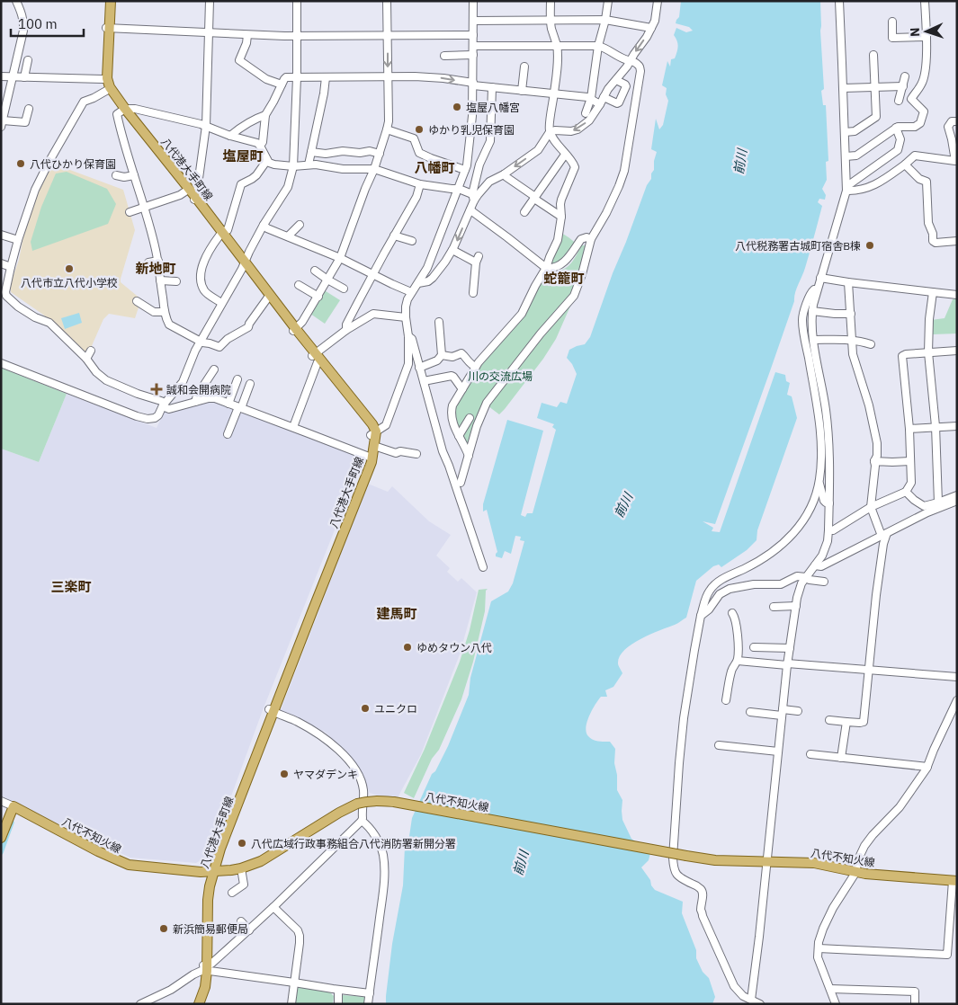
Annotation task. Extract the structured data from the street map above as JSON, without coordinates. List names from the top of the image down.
{
  "streets": {
    "main road": ["八代港大手町線", "八代不知火線"]
  },
  "crossings": [
    ["八代港大手町線", "八代不知火線"]
  ],
  "districts": [
    "塩屋町",
    "八幡町",
    "新地町",
    "蛇籠町",
    "三楽町",
    "建馬町"
  ],
  "water": ["前川"],
  "parks": ["川の交流広場"],
  "places": {
    "other": [
      "塩屋八幡宮",
      "ゆかり乳児保育園",
      "八代ひかり保育園",
      "八代税務署古城町宿舎B棟",
      "八代市立八代小学校",
      "ゆめタウン八代",
      "ユニクロ",
      "ヤマダデンキ",
      "八代広域行政事務組合八代消防署新開分署",
      "新浜簡易郵便局"
    ],
    "health": ["誠和会開病院"]
  },
  "scale_bar": "100 m",
  "north": "left"
}
